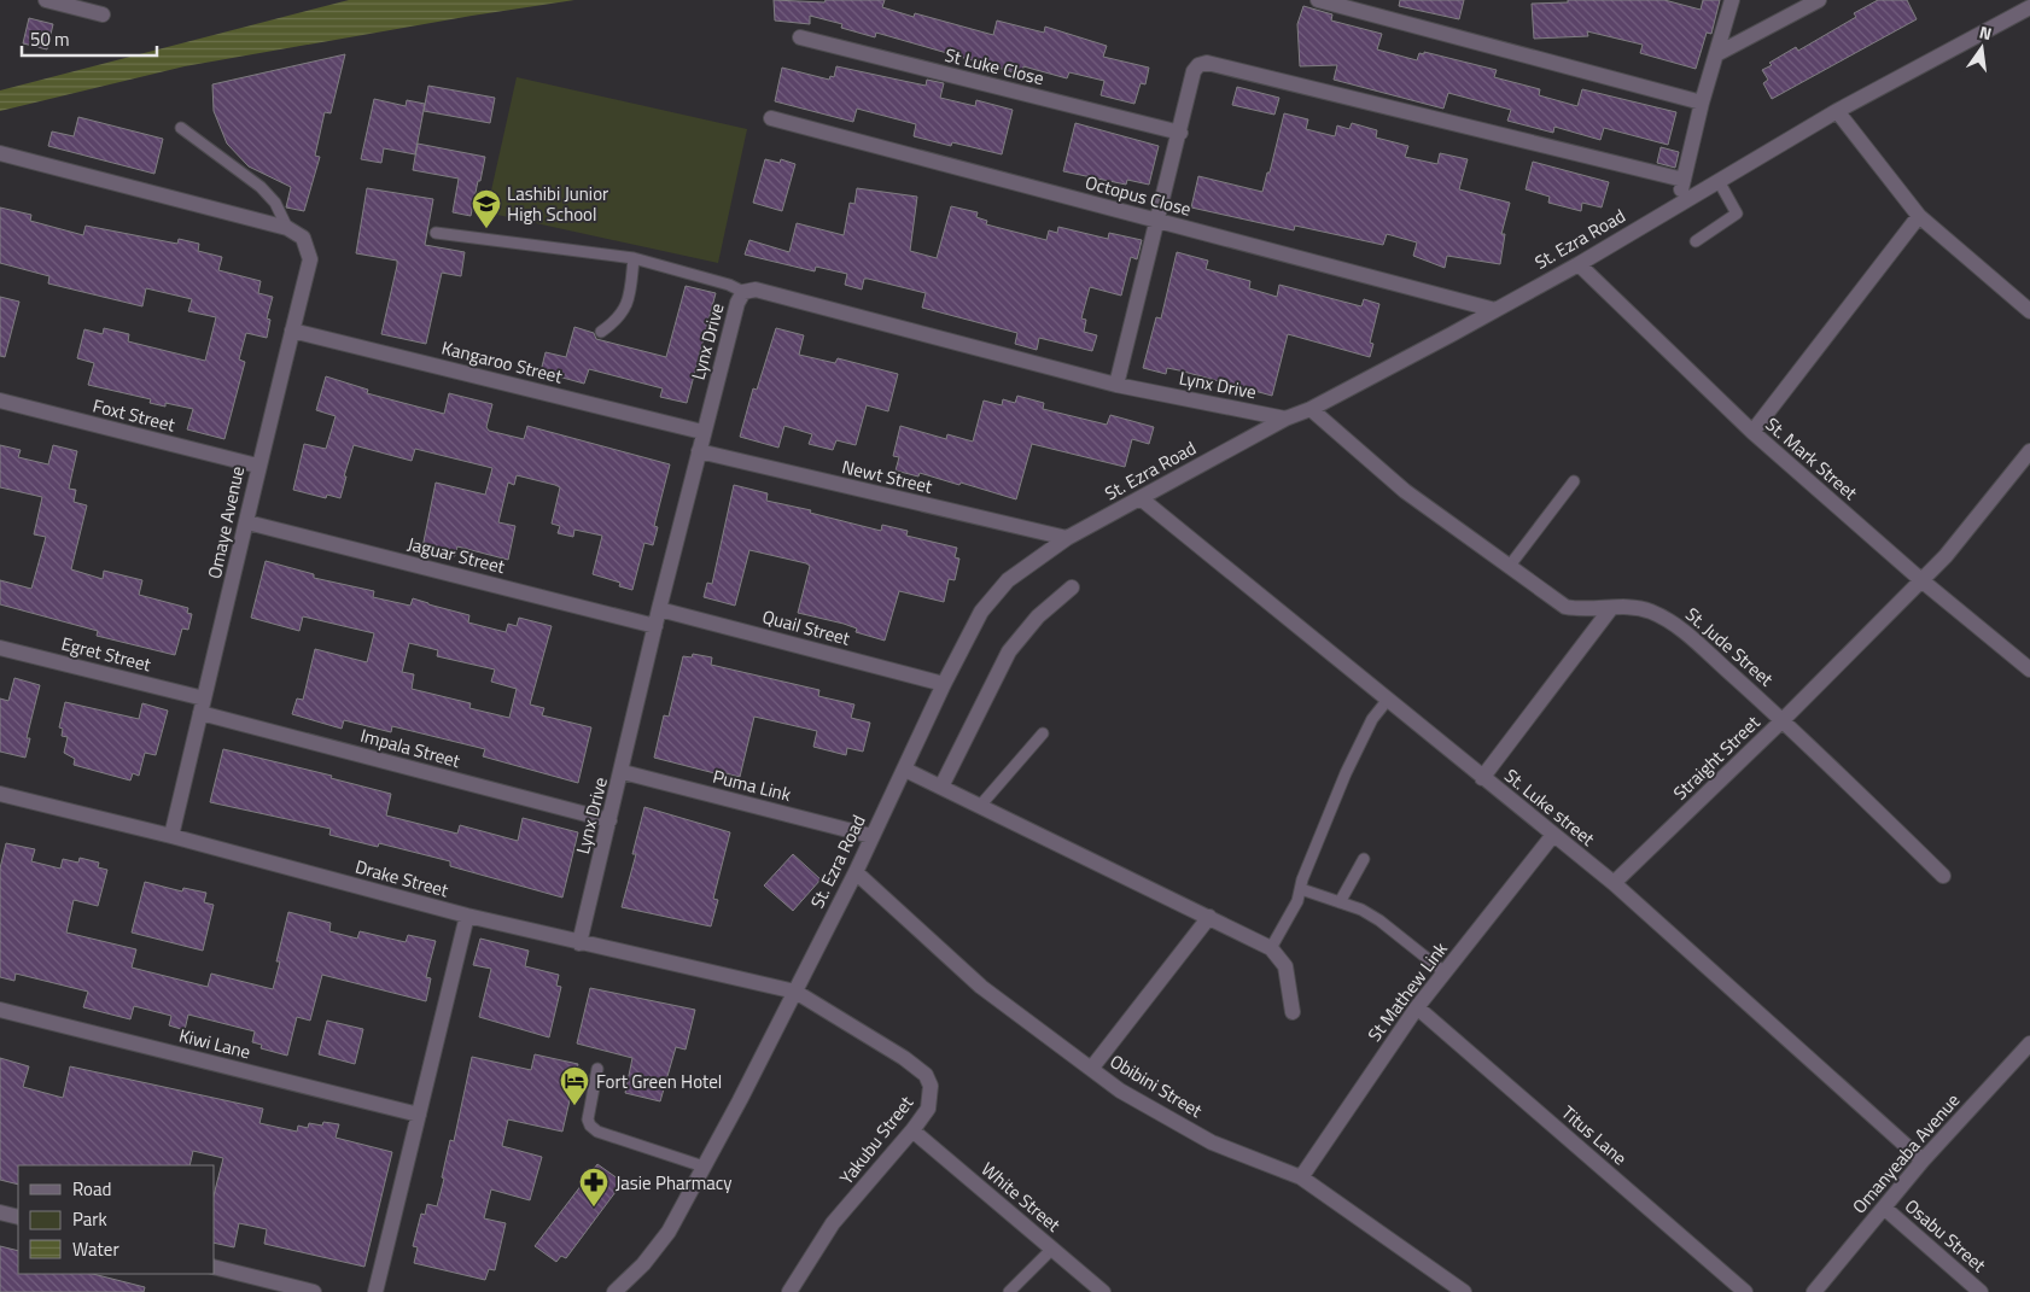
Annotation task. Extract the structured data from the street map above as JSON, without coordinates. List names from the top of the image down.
{
  "streets": {
    "street": [
      "St Luke Close",
      "Octopus Close",
      "St. Ezra Road",
      "Lynx Drive",
      "Kangaroo Street",
      "Foxt Street",
      "St. Mark Street",
      "Newt Street",
      "Omaye Avenue",
      "Jaguar Street",
      "Quail Street",
      "St. Jude Street",
      "Egret Street",
      "Impala Street",
      "Straight Street",
      "Puma Link",
      "St. Luke street",
      "Drake Street",
      "St Mathew Link",
      "Kiwi Lane",
      "Obibini Street",
      "Titus Lane",
      "Yakubu Street",
      "Omanyeaba Avenue",
      "White Street",
      "Osabu Street"
    ]
  },
  "crossings": [
    ["Octopus Close", "St. Ezra Road"],
    ["St. Ezra Road", "Lynx Drive"],
    ["St. Ezra Road", "St. Mark Street"],
    ["St. Ezra Road", "Newt Street"],
    ["St. Ezra Road", "Quail Street"],
    ["St. Ezra Road", "St. Jude Street"],
    ["St. Ezra Road", "Puma Link"],
    ["St. Ezra Road", "St. Luke street"],
    ["St. Ezra Road", "Drake Street"],
    ["St. Ezra Road", "Obibini Street"],
    ["St. Ezra Road", "Yakubu Street"],
    ["Lynx Drive", "Kangaroo Street"],
    ["Lynx Drive", "Newt Street"],
    ["Lynx Drive", "Jaguar Street"],
    ["Lynx Drive", "Quail Street"],
    ["Lynx Drive", "Impala Street"],
    ["Lynx Drive", "Puma Link"],
    ["Lynx Drive", "Drake Street"],
    ["Kangaroo Street", "Omaye Avenue"],
    ["Foxt Street", "Omaye Avenue"],
    ["St. Mark Street", "Straight Street"],
    ["Omaye Avenue", "Jaguar Street"],
    ["Omaye Avenue", "Egret Street"],
    ["Omaye Avenue", "Impala Street"],
    ["Omaye Avenue", "Drake Street"],
    ["St. Jude Street", "Straight Street"],
    ["Egret Street", "Impala Street"],
    ["Straight Street", "St. Luke street"],
    ["St. Luke street", "St Mathew Link"],
    ["St. Luke street", "Omanyeaba Avenue"],
    ["Drake Street", "Yakubu Street"],
    ["St Mathew Link", "Obibini Street"],
    ["St Mathew Link", "Titus Lane"],
    ["Yakubu Street", "White Street"],
    ["Omanyeaba Avenue", "Osabu Street"]
  ],
  "places": {
    "school or university": ["Lashibi Junior High School"],
    "hotel": ["Fort Green Hotel"],
    "pharmacy": ["Jasie Pharmacy"]
  },
  "legend": ["Road", "Park", "Water"],
  "scale_bar": "50 m",
  "north": "top"
}
